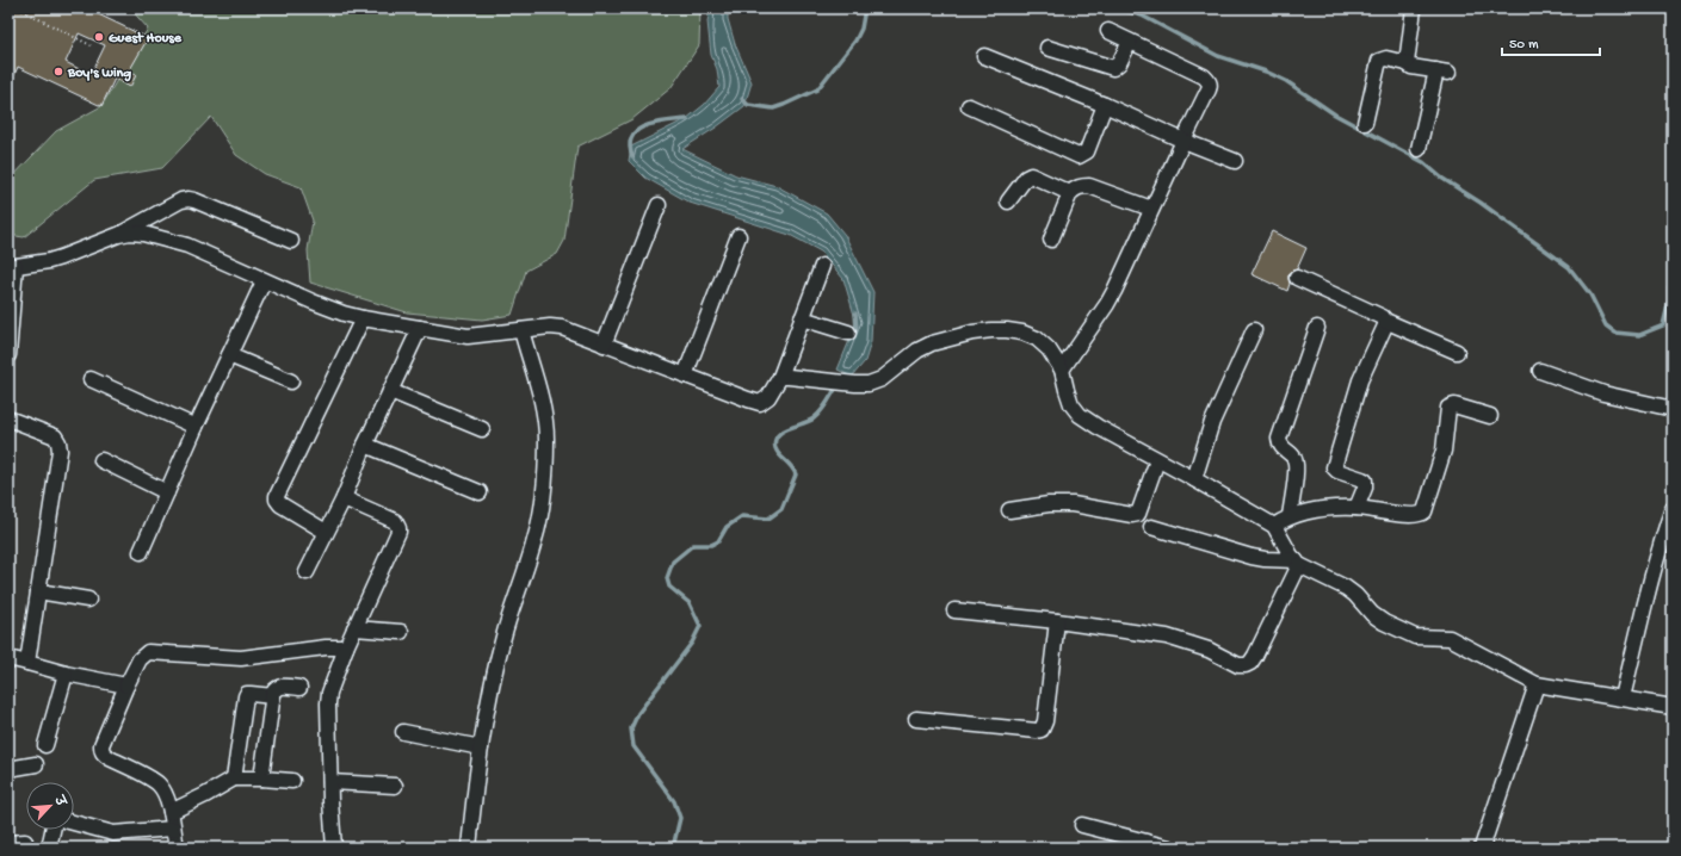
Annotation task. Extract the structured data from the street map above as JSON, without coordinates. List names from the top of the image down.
{
  "places": ["Guest House", "Boy's wing"],
  "scale_bar": "50 m",
  "north": "top right"
}
